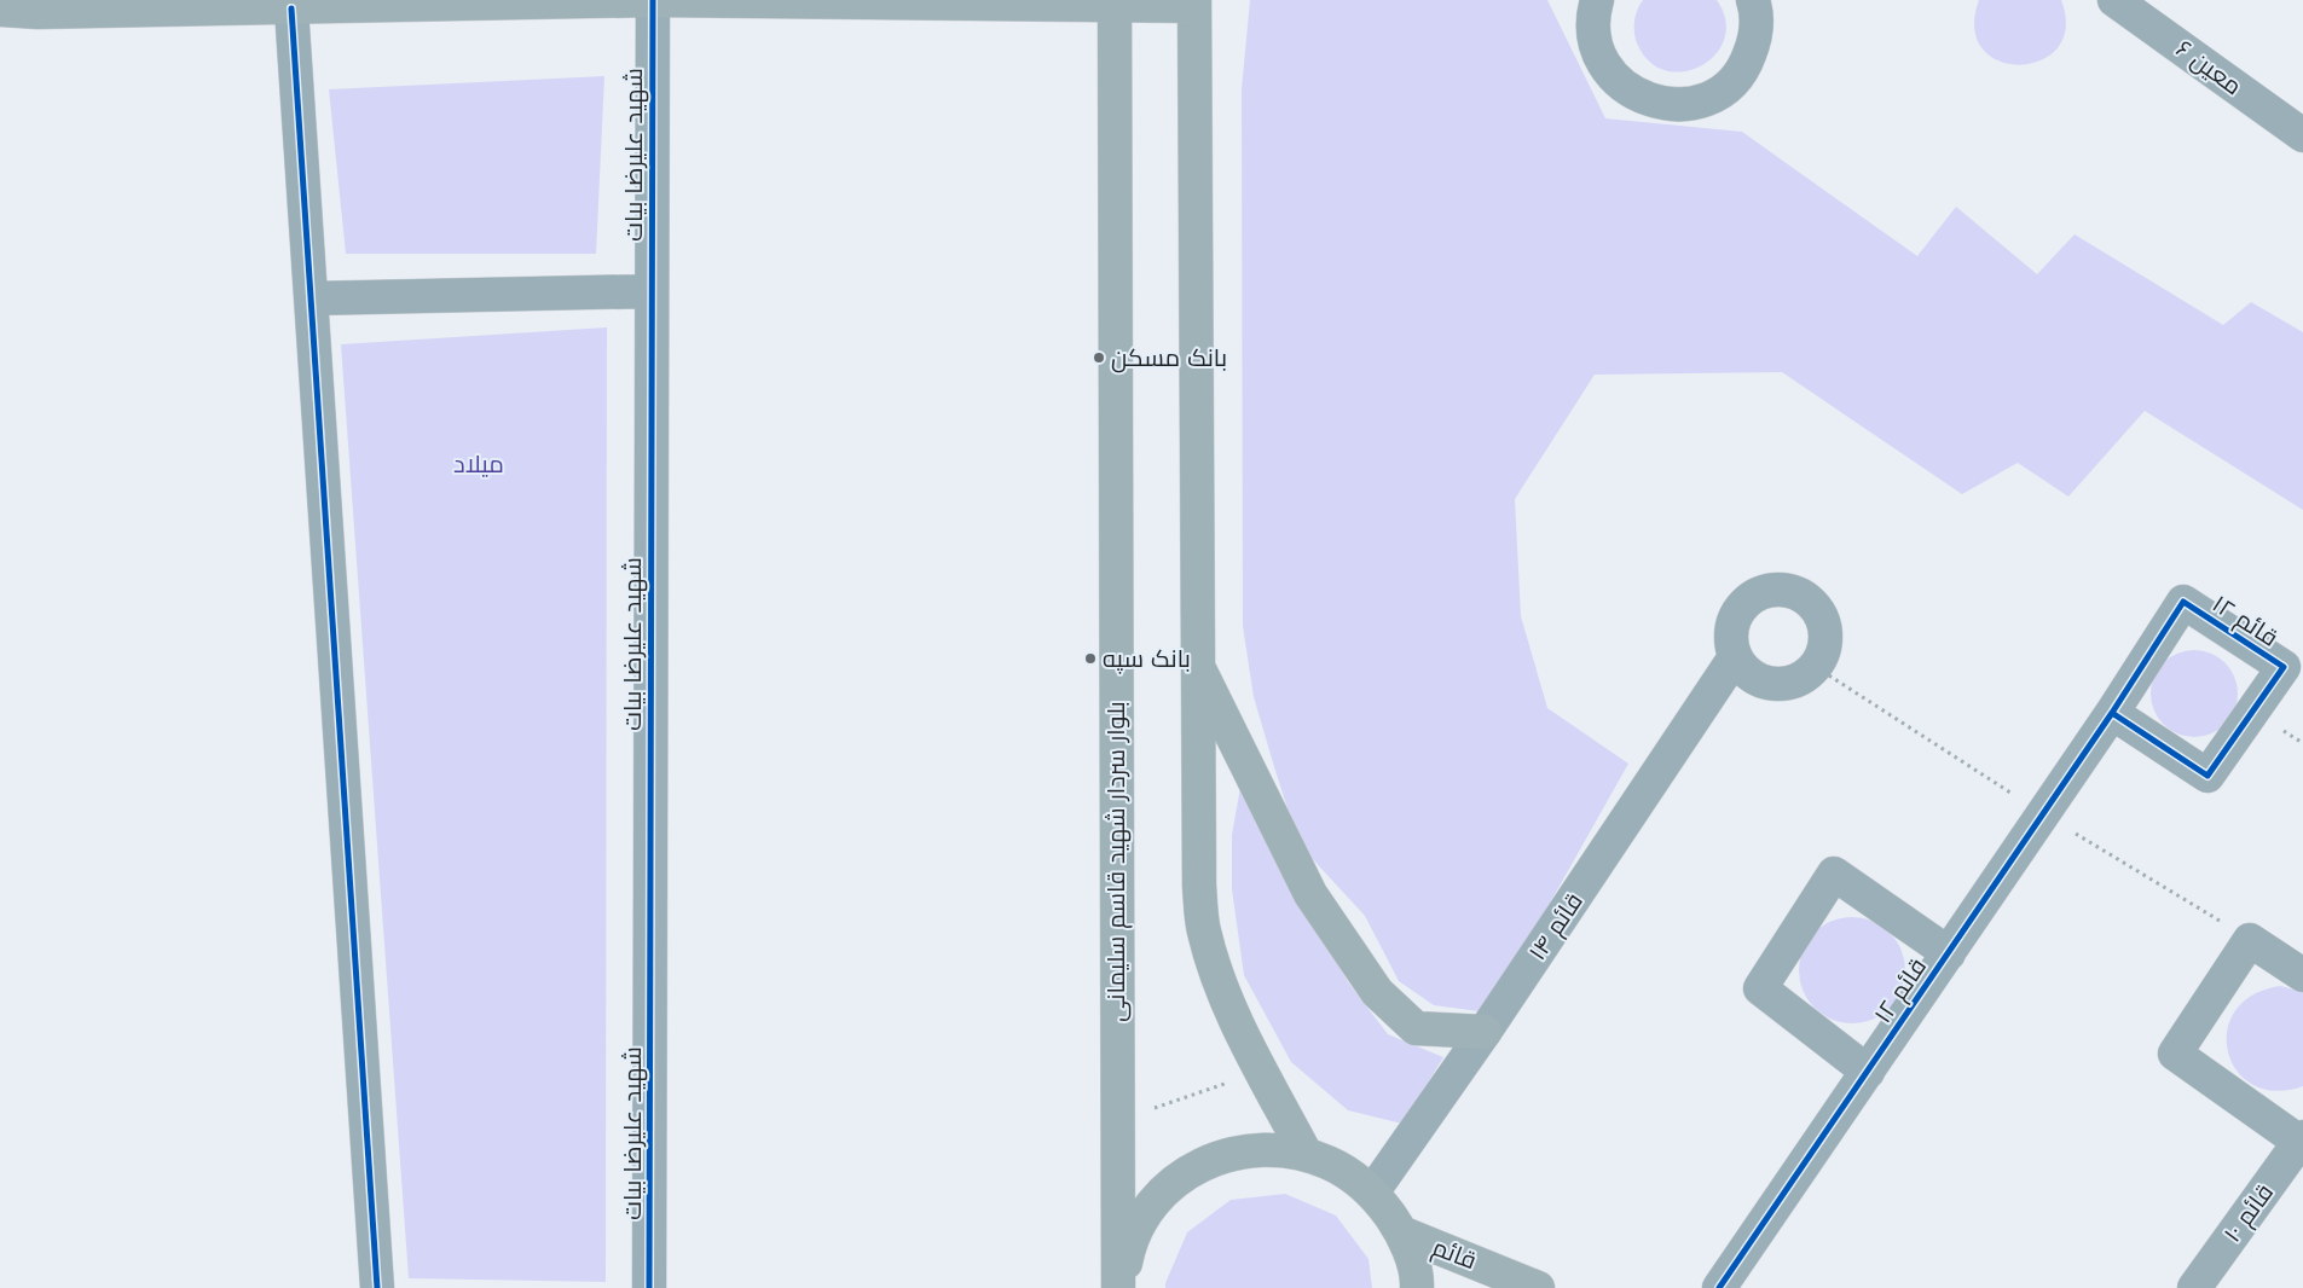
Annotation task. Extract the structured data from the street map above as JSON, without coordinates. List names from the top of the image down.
{
  "streets": {
    "main road": ["بلوار سردار شهید قاسم سلیمانی", "قائم"],
    "street": [
      "معین ۶",
      "شهید علیرضا بیات",
      "قائم ۱۲",
      "قائم ۱۴",
      "قائم ۱۰"
    ]
  },
  "parks": ["میلاد"],
  "places": ["بانک مسکن", "بانک سپه"]
}
